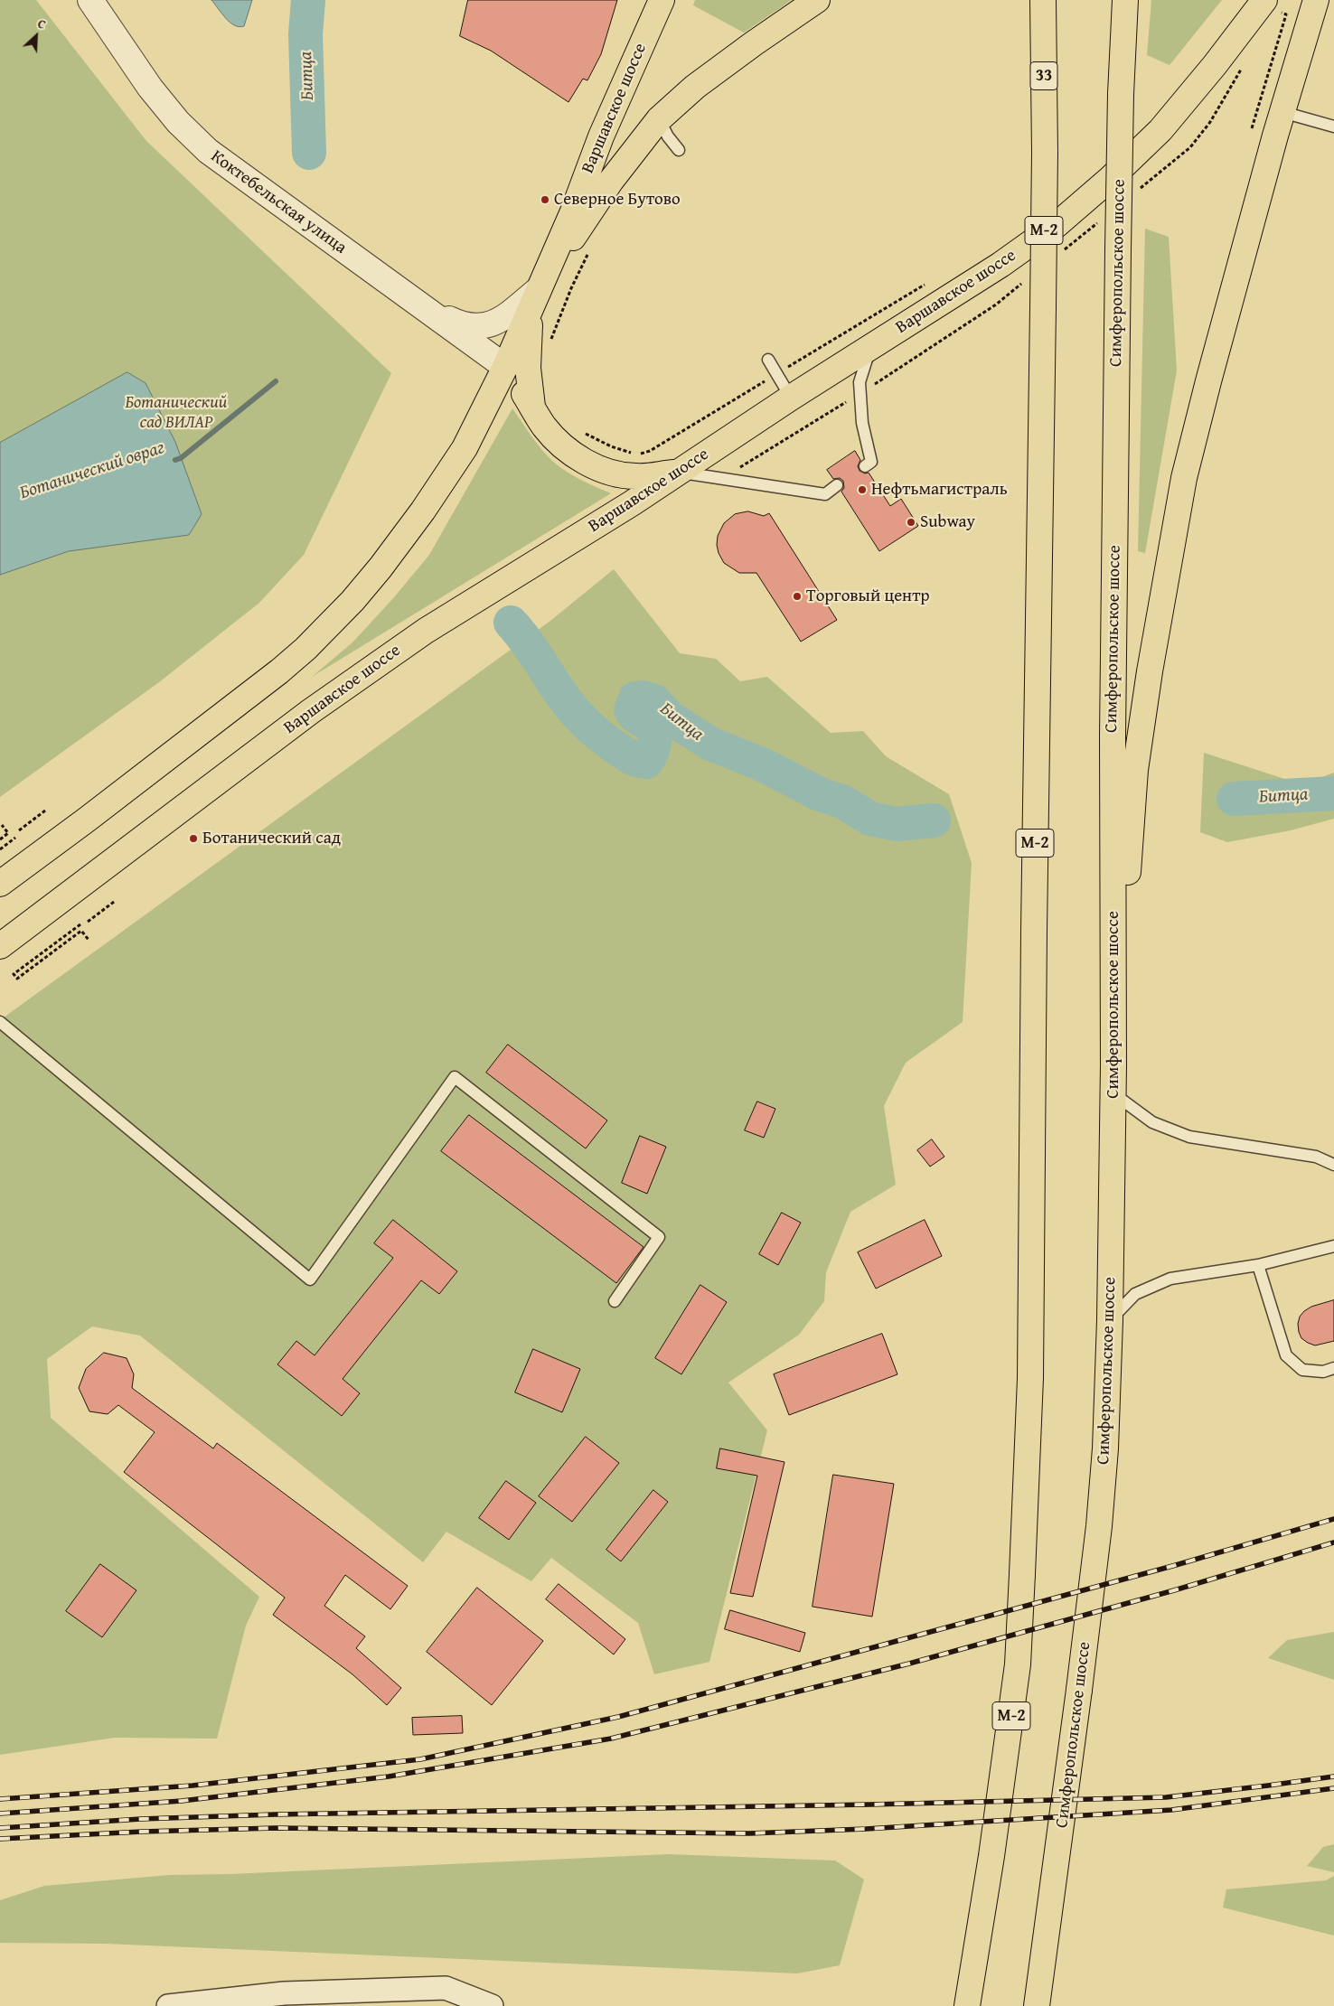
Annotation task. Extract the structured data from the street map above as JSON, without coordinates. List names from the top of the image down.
{
  "streets": {
    "main road": [
      "33",
      "Варшавское шоссе",
      "М-2",
      "Симферопольское шоссе"
    ],
    "street": ["Коктебельская улица"]
  },
  "crossings": [
    ["33", "М-2"],
    ["Варшавское шоссе", "Коктебельская улица"]
  ],
  "water": ["Битца", "Ботанический овраг"],
  "parks": ["Ботанический сад ВИЛАР"],
  "places": [
    "Северное Бутово",
    "Нефтьмагистраль",
    "Subway",
    "Торговый центр",
    "Ботанический сад"
  ],
  "north": "top right"
}
